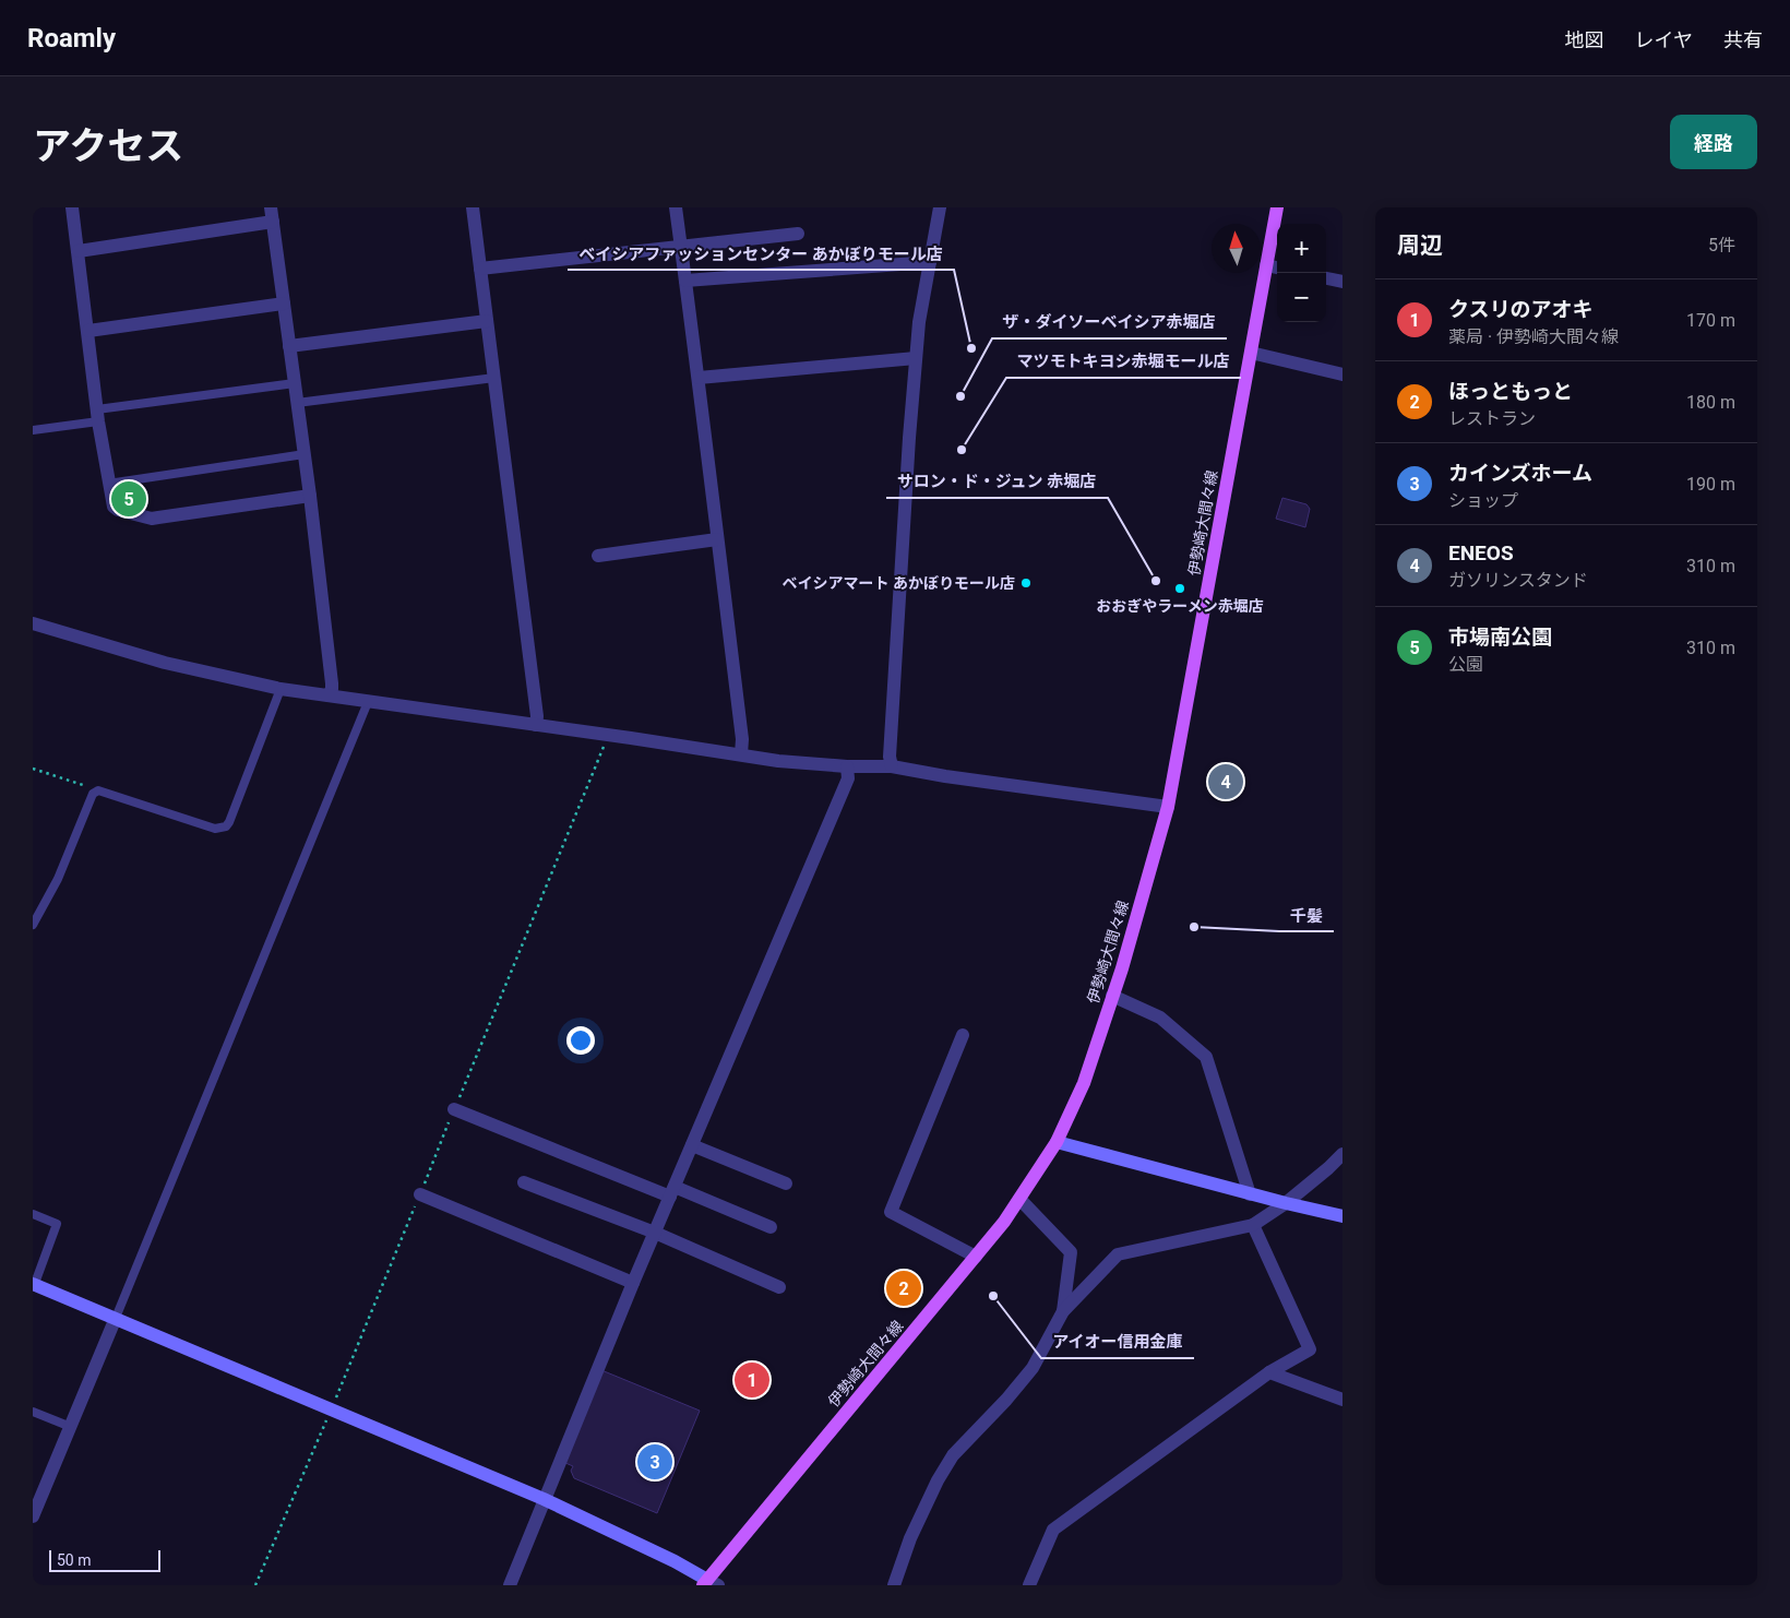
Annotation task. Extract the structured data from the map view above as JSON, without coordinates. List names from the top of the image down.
{
  "streets": {
    "main road": ["伊勢崎大間々線"]
  },
  "places": [
    "ベイシアファッションセンター あかぼりモール店",
    "ザ・ダイソーベイシア赤堀店",
    "マツモトキヨシ赤堀モール店",
    "サロン・ド・ジュン 赤堀店",
    "ベイシアマート あかぼりモール店",
    "おおぎやラーメン赤堀店",
    "千髪",
    "アイオー信用金庫"
  ],
  "scale_bar": "50 m",
  "north": "top",
  "page": {
    "header": "Roamly",
    "nav": ["地図", "レイヤ", "共有"],
    "title": "アクセス",
    "buttons": "経路",
    "heading": ["周辺", "5件"],
    "map_buttons": ["+", "−"],
    "list": [
      {
        "mark": "1",
        "name": "クスリのアオキ",
        "note": "薬局 · 伊勢崎大間々線",
        "value": "170 m"
      },
      {
        "mark": "2",
        "name": "ほっともっと",
        "note": "レストラン",
        "value": "180 m"
      },
      {
        "mark": "3",
        "name": "カインズホーム",
        "note": "ショップ",
        "value": "190 m"
      },
      {
        "mark": "4",
        "name": "ENEOS",
        "note": "ガソリンスタンド",
        "value": "310 m"
      },
      {
        "mark": "5",
        "name": "市場南公園",
        "note": "公園",
        "value": "310 m"
      }
    ],
    "pins": [
      "5",
      "4",
      "2",
      "1",
      "3"
    ],
    "scale": "50 m"
  }
}
